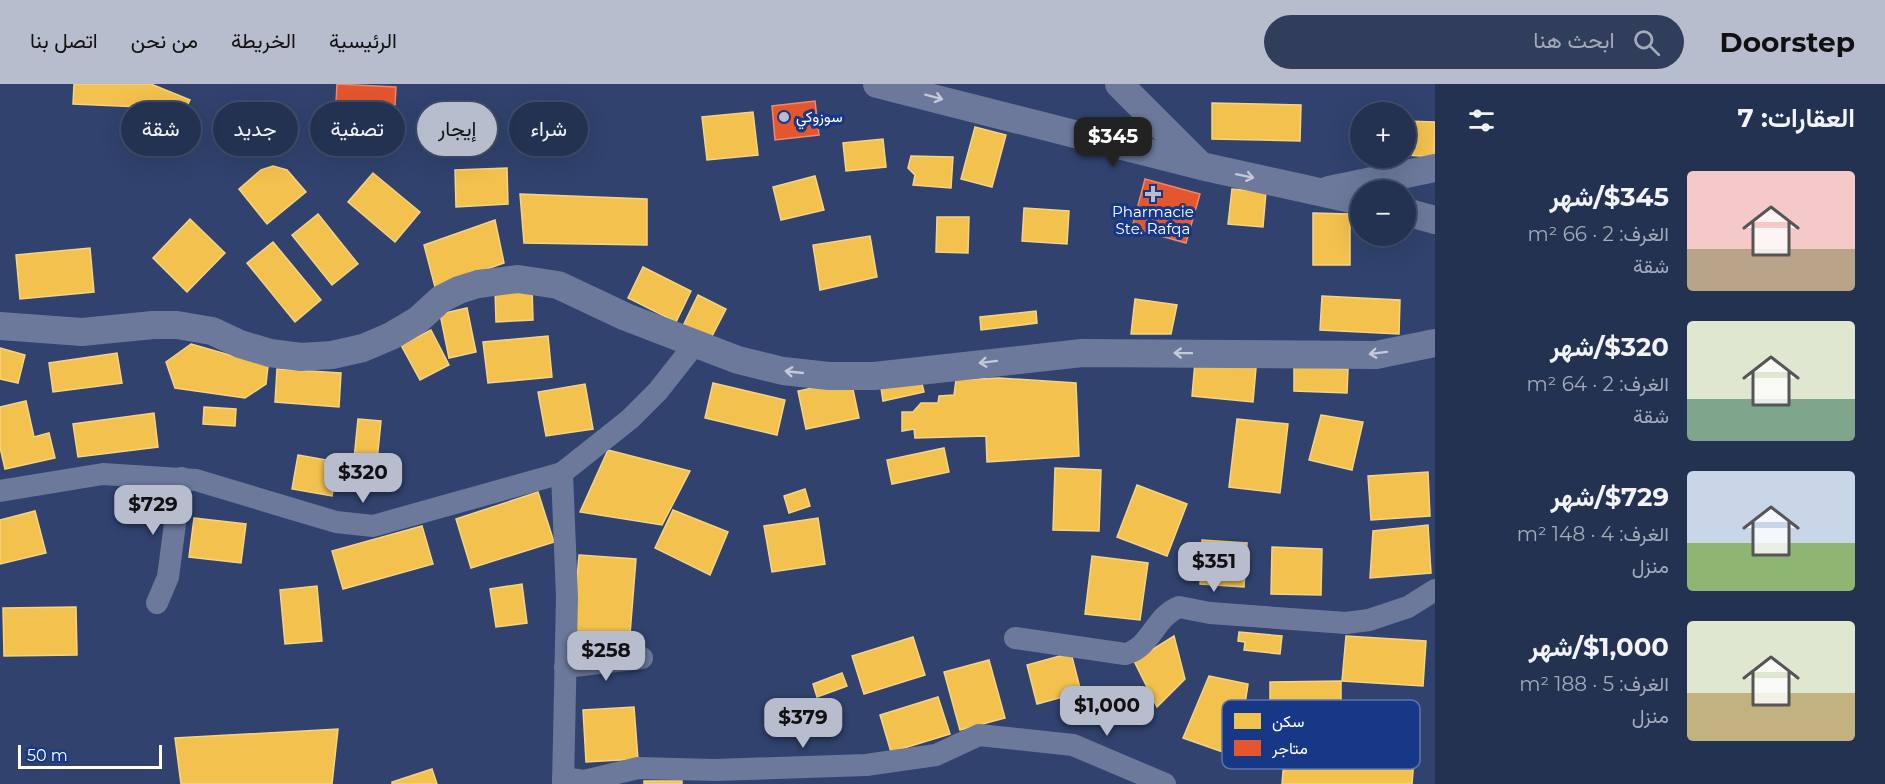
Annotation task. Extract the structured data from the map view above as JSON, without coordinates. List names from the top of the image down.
{
  "places": {
    "other": ["سوزوكي"],
    "health": ["Pharmacie Ste. Rafqa"]
  },
  "legend": ["سكن", "متاجر"],
  "scale_bar": "50 m",
  "page": {
    "header": "Doorstep",
    "search": "ابحث هنا",
    "nav": [
      "الرئيسية",
      "الخريطة",
      "من نحن",
      "اتصل بنا"
    ],
    "heading": "العقارات: 7",
    "map_buttons": ["+", "−"],
    "chip": [
      "شراء",
      "إيجار",
      "تصفية",
      "جديد",
      "شقة"
    ],
    "price": [
      "$345",
      "$320",
      "$729",
      "$351",
      "$258",
      "$1,000",
      "$379"
    ],
    "list": [
      {
        "name": "$345/شهر",
        "note": "الغرف: 2 · 66 m² · شقة"
      },
      {
        "name": "$320/شهر",
        "note": "الغرف: 2 · 64 m² · شقة"
      },
      {
        "name": "$729/شهر",
        "note": "الغرف: 4 · 148 m² · منزل"
      },
      {
        "name": "$1,000/شهر",
        "note": "الغرف: 5 · 188 m² · منزل"
      }
    ],
    "scale": "50 m"
  }
}
